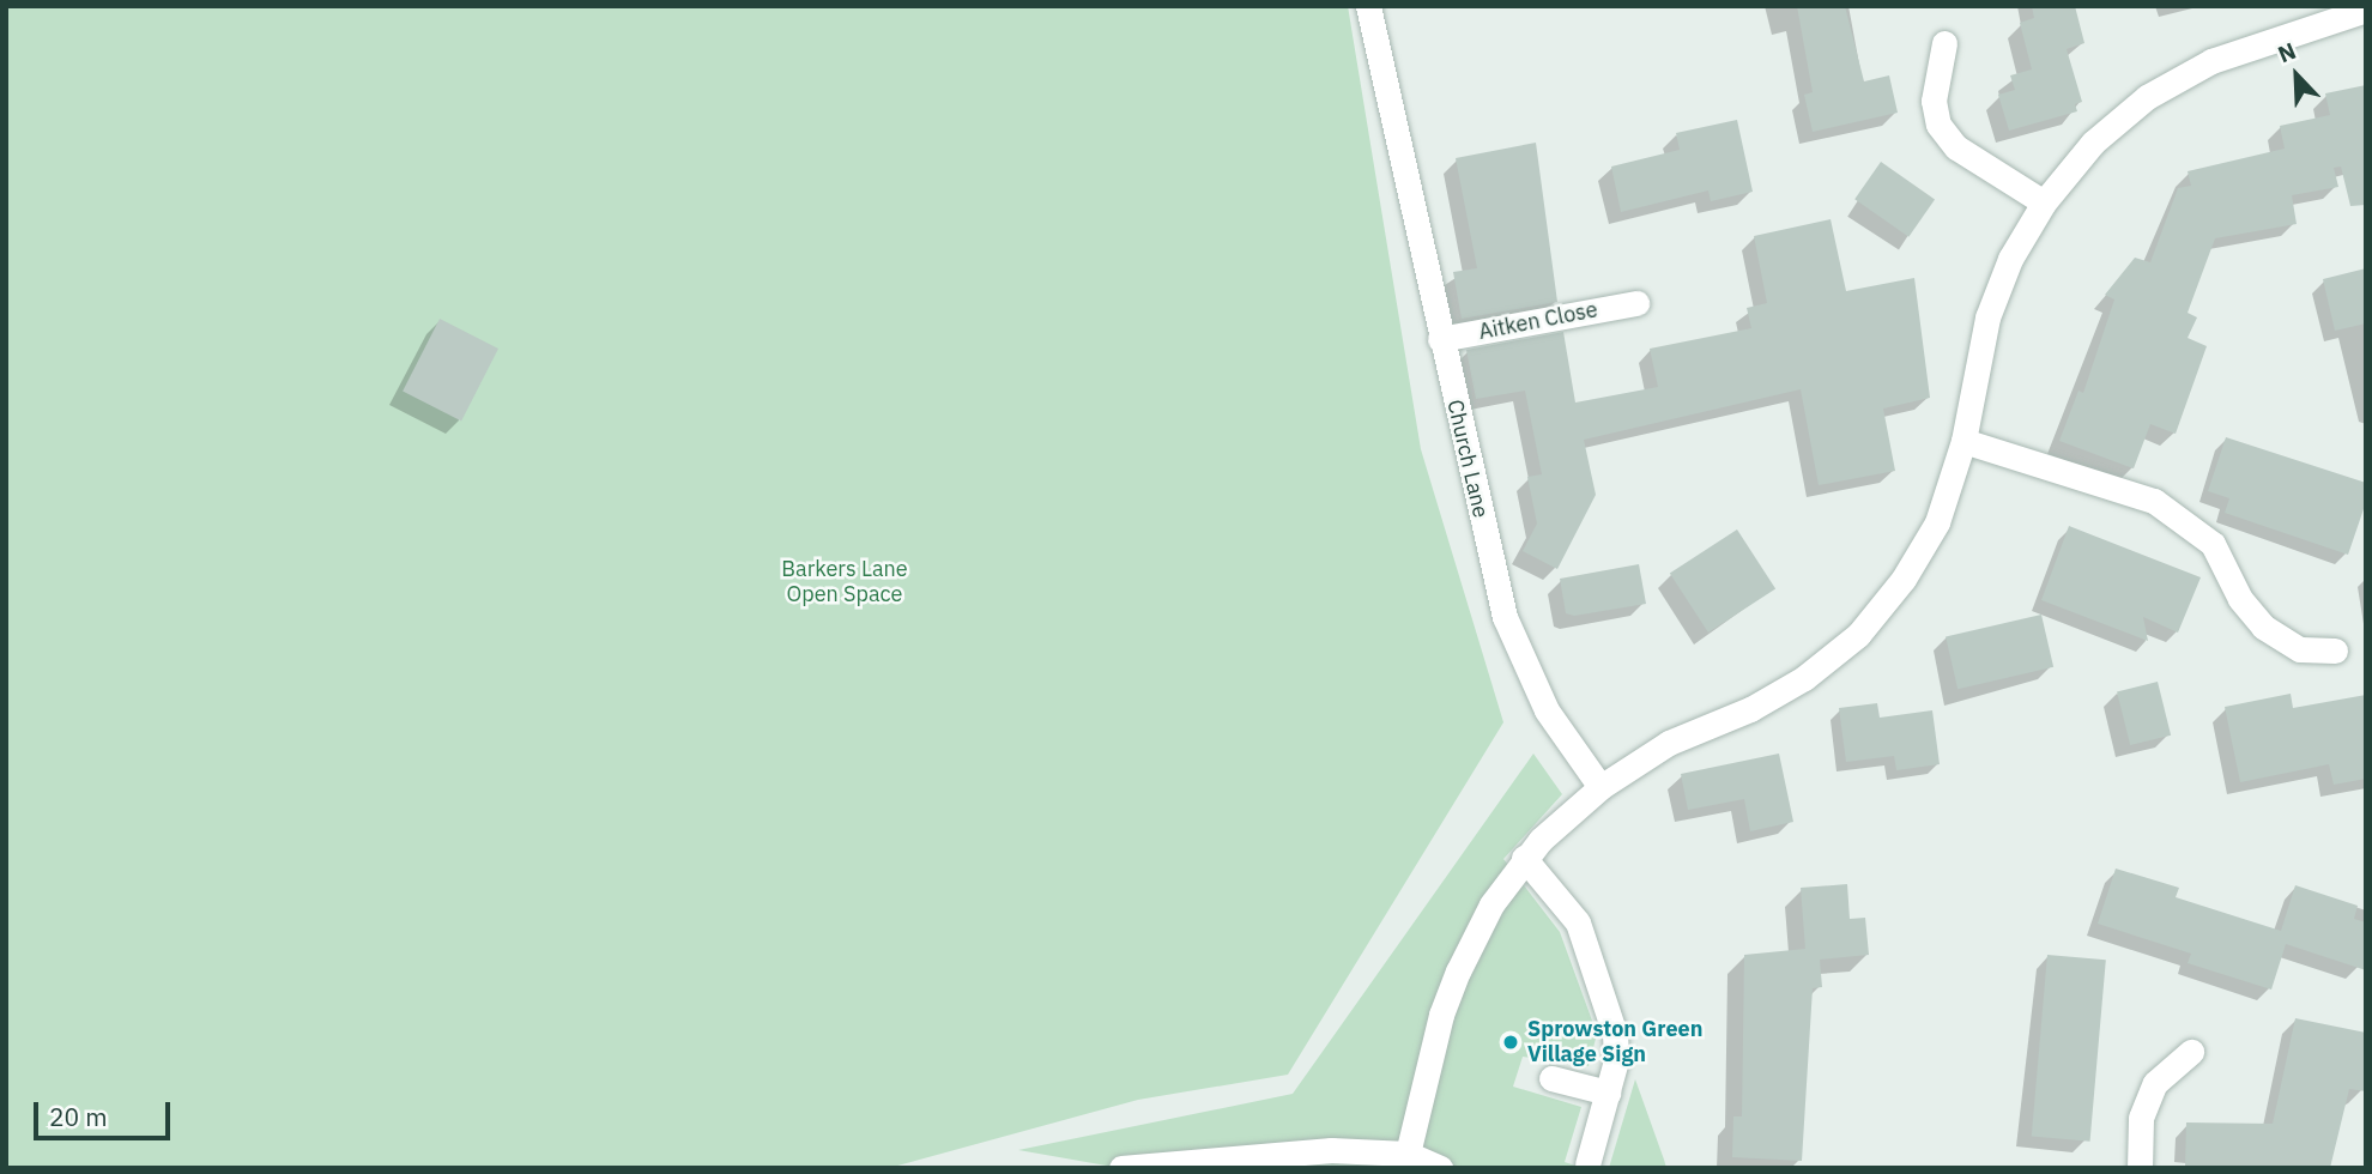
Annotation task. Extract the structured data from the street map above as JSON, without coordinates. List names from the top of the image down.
{
  "streets": {
    "street": ["Aitken Close", "Church Lane"]
  },
  "crossings": [
    ["Aitken Close", "Church Lane"]
  ],
  "parks": ["Barkers Lane Open Space"],
  "places": ["Sprowston Green Village Sign"],
  "scale_bar": "20 m",
  "north": "top left"
}
